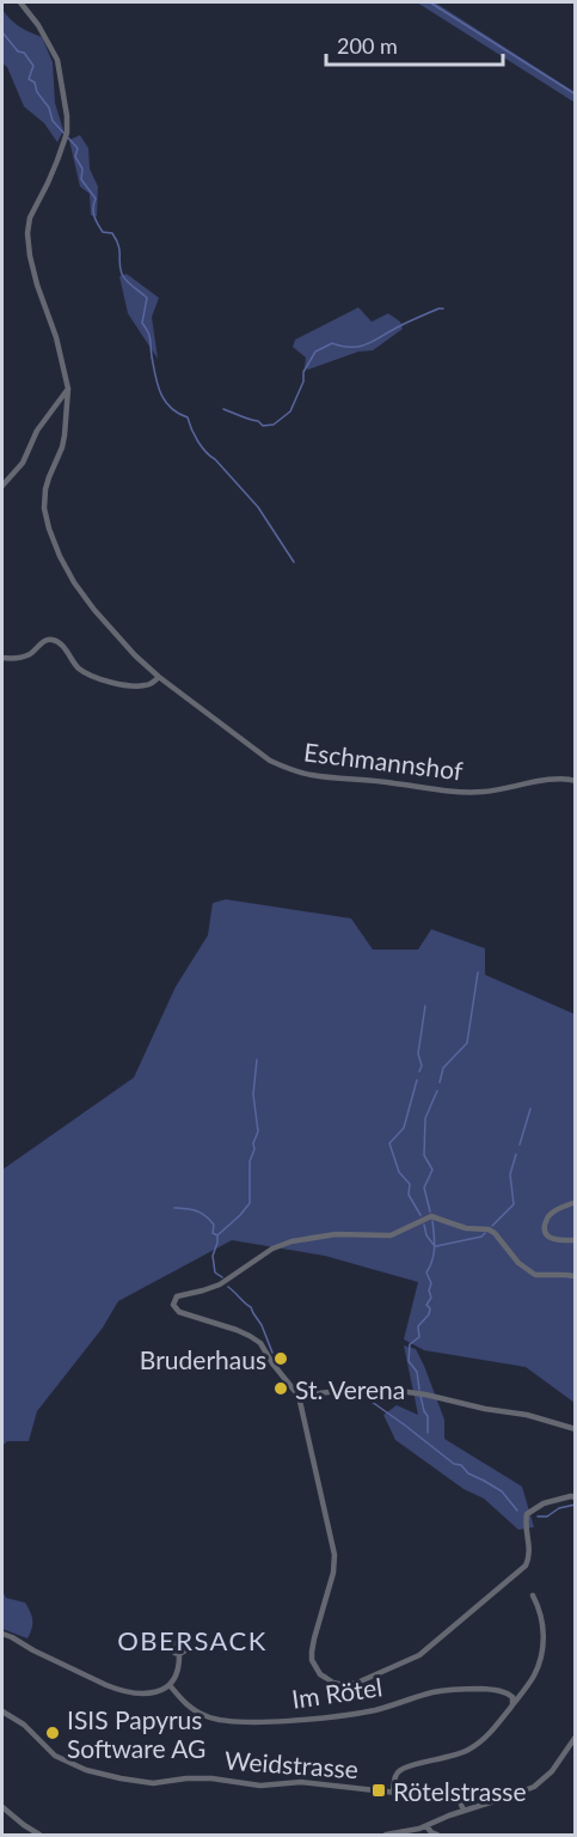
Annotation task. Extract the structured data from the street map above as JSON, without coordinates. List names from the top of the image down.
{
  "streets": {
    "street": ["Eschmannshof", "Im Rötel", "Weidstrasse"]
  },
  "districts": ["OBERSACK"],
  "places": {
    "other": ["Bruderhaus", "St. Verena", "ISIS Papyrus Software AG"],
    "transit": ["Rötelstrasse"]
  },
  "scale_bar": "200 m"
}
